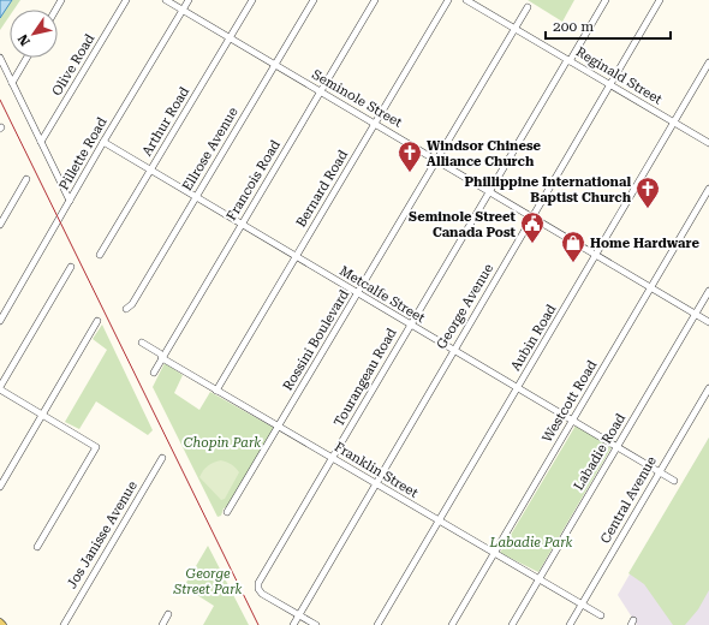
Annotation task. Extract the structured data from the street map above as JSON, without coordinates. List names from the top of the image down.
{
  "streets": {
    "street": [
      "Olive Road",
      "Reginald Street",
      "Seminole Street",
      "Arthur Road",
      "Ellrose Avenue",
      "Pillette Road",
      "Francois Road",
      "Bernard Road",
      "Metcalfe Street",
      "George Avenue",
      "Aubin Road",
      "Rossini Boulevard",
      "Tourangeau Road",
      "Westcott Road",
      "Labadie Road",
      "Franklin Street",
      "Central Avenue",
      "Jos Janisse Avenue"
    ]
  },
  "crossings": [
    ["Reginald Street", "George Avenue"],
    ["Reginald Street", "Aubin Road"],
    ["Reginald Street", "Rossini Boulevard"],
    ["Reginald Street", "Tourangeau Road"],
    ["Seminole Street", "Arthur Road"],
    ["Seminole Street", "Ellrose Avenue"],
    ["Seminole Street", "Pillette Road"],
    ["Seminole Street", "Francois Road"],
    ["Seminole Street", "Bernard Road"],
    ["Seminole Street", "George Avenue"],
    ["Seminole Street", "Aubin Road"],
    ["Seminole Street", "Rossini Boulevard"],
    ["Seminole Street", "Tourangeau Road"],
    ["Seminole Street", "Westcott Road"],
    ["Seminole Street", "Labadie Road"],
    ["Arthur Road", "Metcalfe Street"],
    ["Ellrose Avenue", "Metcalfe Street"],
    ["Pillette Road", "Metcalfe Street"],
    ["Francois Road", "Metcalfe Street"],
    ["Francois Road", "Franklin Street"],
    ["Bernard Road", "Metcalfe Street"],
    ["Bernard Road", "Franklin Street"],
    ["Metcalfe Street", "George Avenue"],
    ["Metcalfe Street", "Aubin Road"],
    ["Metcalfe Street", "Rossini Boulevard"],
    ["Metcalfe Street", "Tourangeau Road"],
    ["Metcalfe Street", "Westcott Road"],
    ["Metcalfe Street", "Labadie Road"],
    ["Metcalfe Street", "Central Avenue"],
    ["George Avenue", "Tourangeau Road"],
    ["George Avenue", "Franklin Street"],
    ["Aubin Road", "Franklin Street"],
    ["Rossini Boulevard", "Franklin Street"],
    ["Tourangeau Road", "Franklin Street"],
    ["Westcott Road", "Franklin Street"],
    ["Labadie Road", "Franklin Street"],
    ["Franklin Street", "Central Avenue"]
  ],
  "parks": ["Chopin Park", "Labadie Park", "George Street Park"],
  "places": {
    "church": ["Windsor Chinese Alliance Church", "Phillippine International Baptist Church"],
    "public building": ["Seminole Street Canada Post"],
    "shop": ["Home Hardware"]
  },
  "scale_bar": "200 m",
  "north": "bottom left"
}
